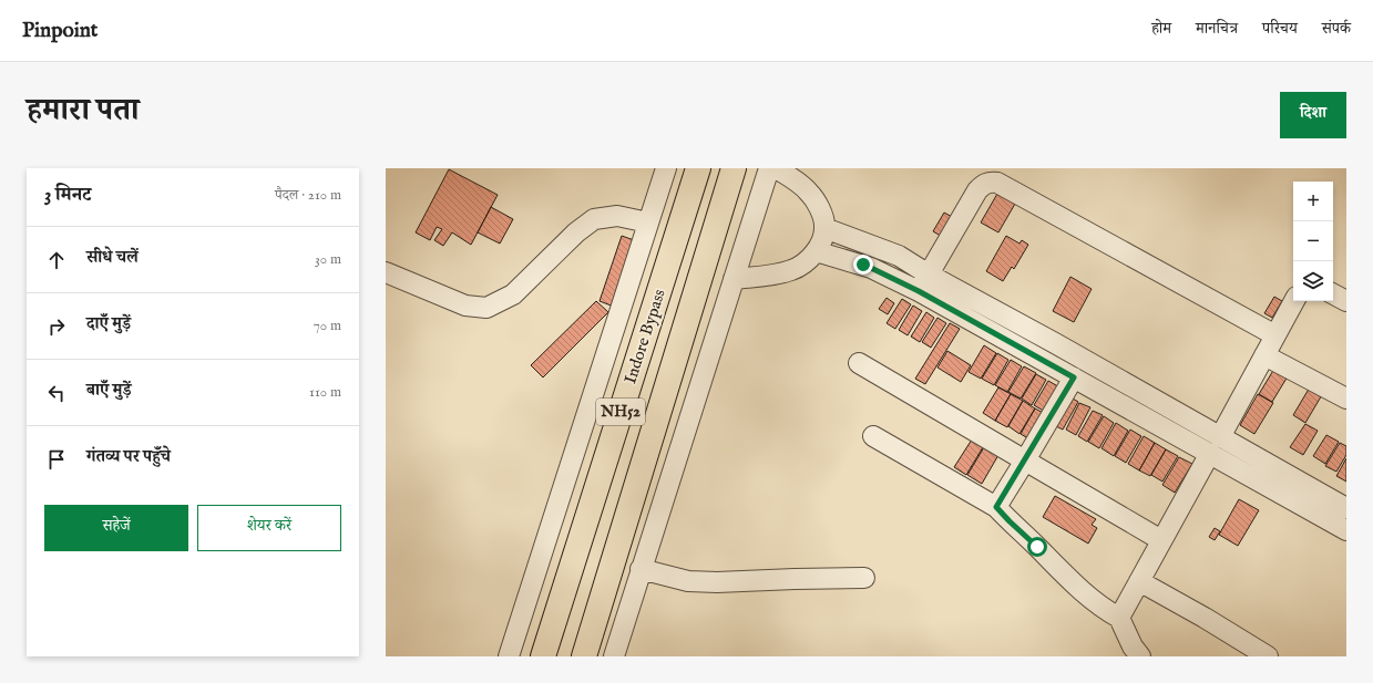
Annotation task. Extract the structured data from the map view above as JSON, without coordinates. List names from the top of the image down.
{
  "streets": {
    "highway": ["Indore Bypass", "NH52"]
  },
  "page": {
    "header": "Pinpoint",
    "nav": [
      "होम",
      "मानचित्र",
      "परिचय",
      "संपर्क"
    ],
    "title": "हमारा पता",
    "buttons": [
      "दिशा",
      ["सहेजें", "शेयर करें"]
    ],
    "heading": ["3 मिनट", "पैदल · 210 m"],
    "map_buttons": ["+", "−"],
    "list": [
      ["सीधे चलें", "30 m"],
      ["दाएँ मुड़ें", "70 m"],
      ["बाएँ मुड़ें", "110 m"],
      "गंतव्य पर पहुँचे"
    ]
  }
}
